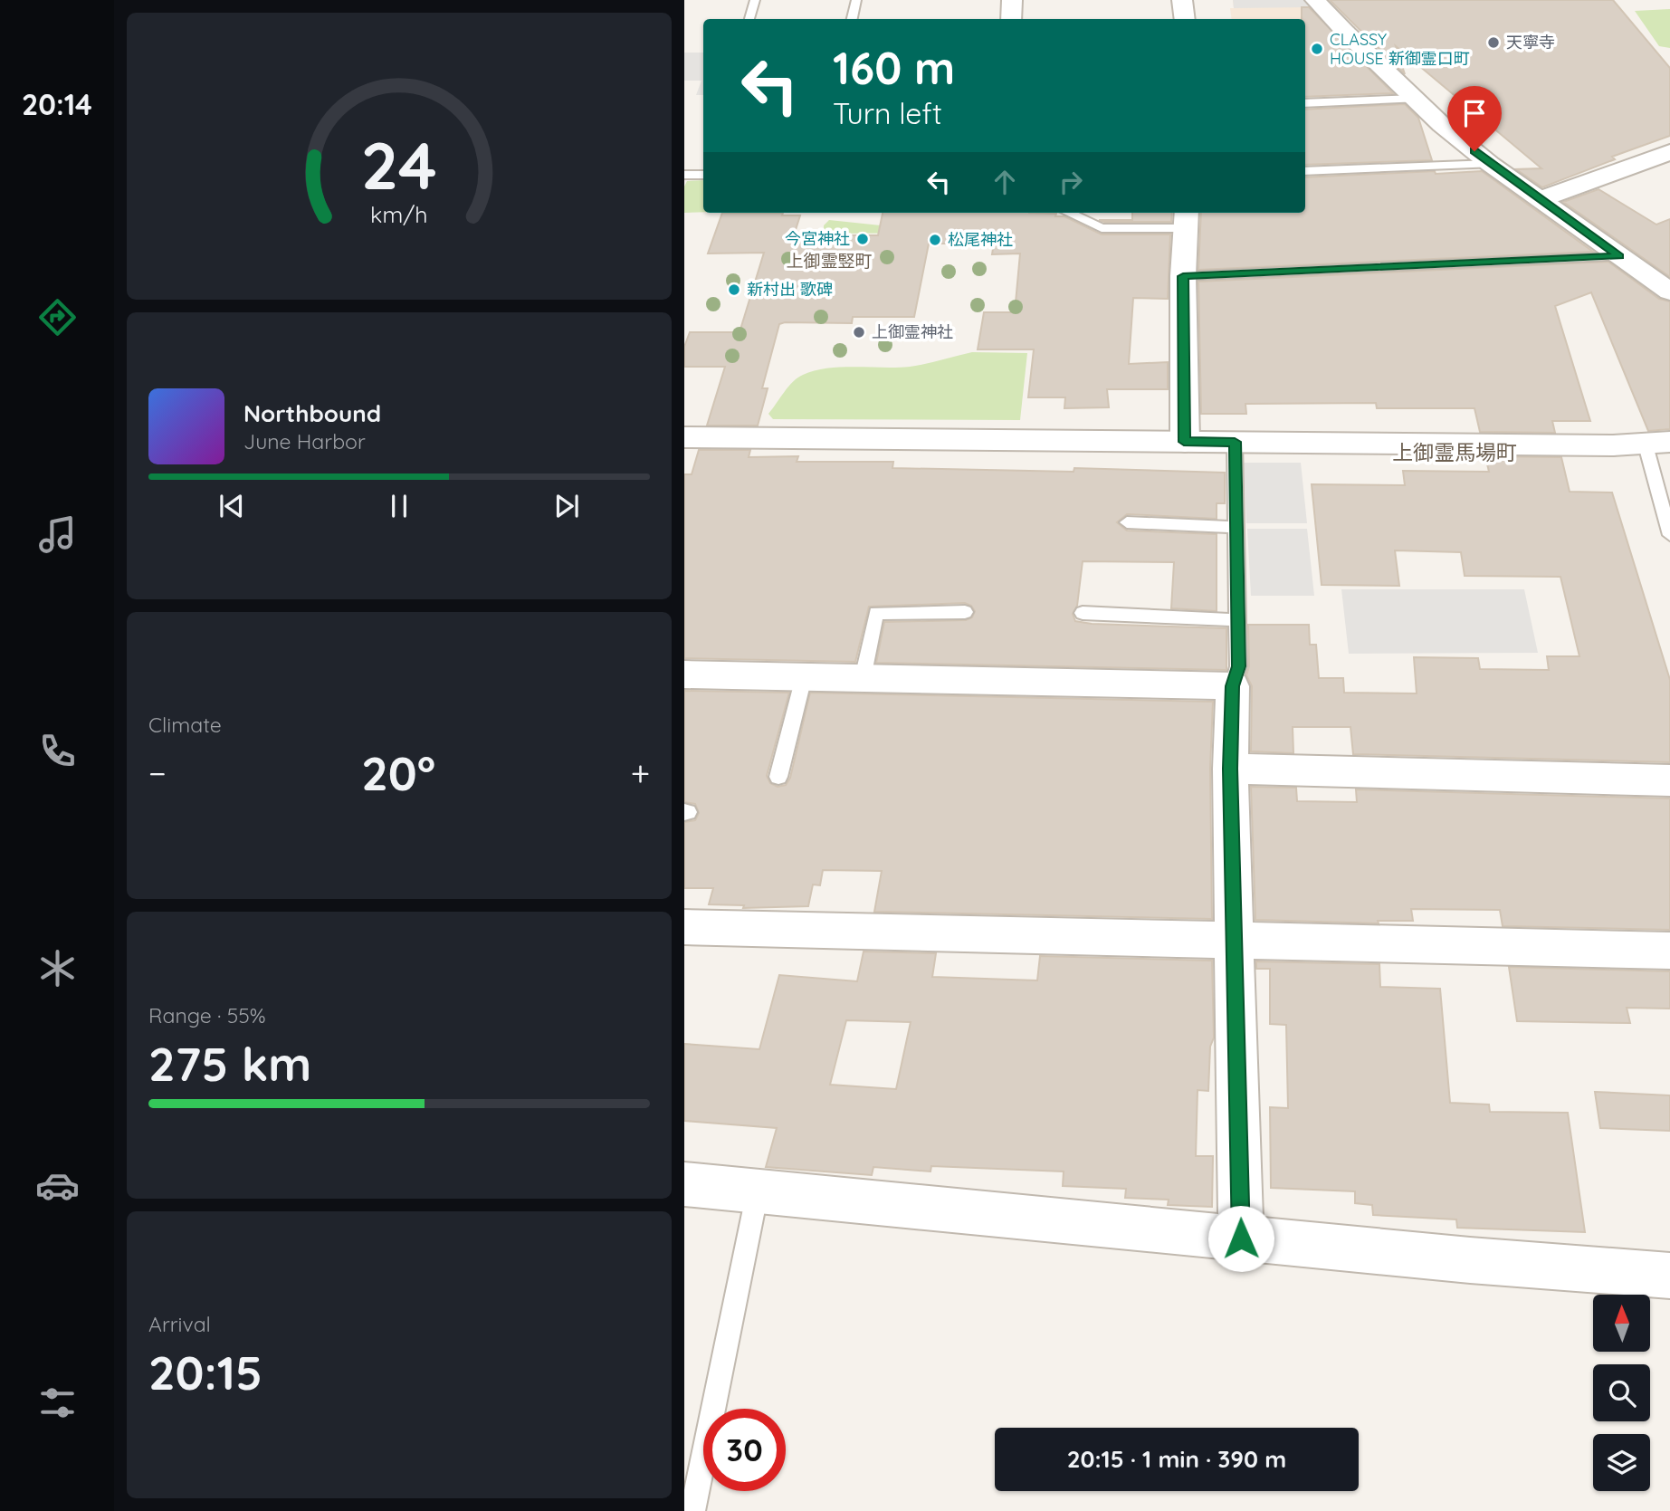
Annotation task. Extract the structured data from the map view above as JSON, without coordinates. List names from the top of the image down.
{
  "districts": ["上御霊竪町", "上御霊馬場町"],
  "places": [
    "天寧寺",
    "CLASSY HOUSE 新御霊口町",
    "今宮神社",
    "松尾神社",
    "新村出 歌碑",
    "上御霊神社"
  ],
  "north": "top",
  "page": {
    "tabs": "20:14",
    "turn": ["160 m", "Turn left"],
    "song": ["Northbound", "June Harbor"],
    "tile": [
      "Climate",
      ["Range · 55%", "275 km"],
      ["Arrival", "20:15"]
    ],
    "heat": ["−", "20°", "+"],
    "limit": "30",
    "trip": "20:15 · 1 min · 390 m",
    "gauge": ["24", "km/h"]
  }
}
